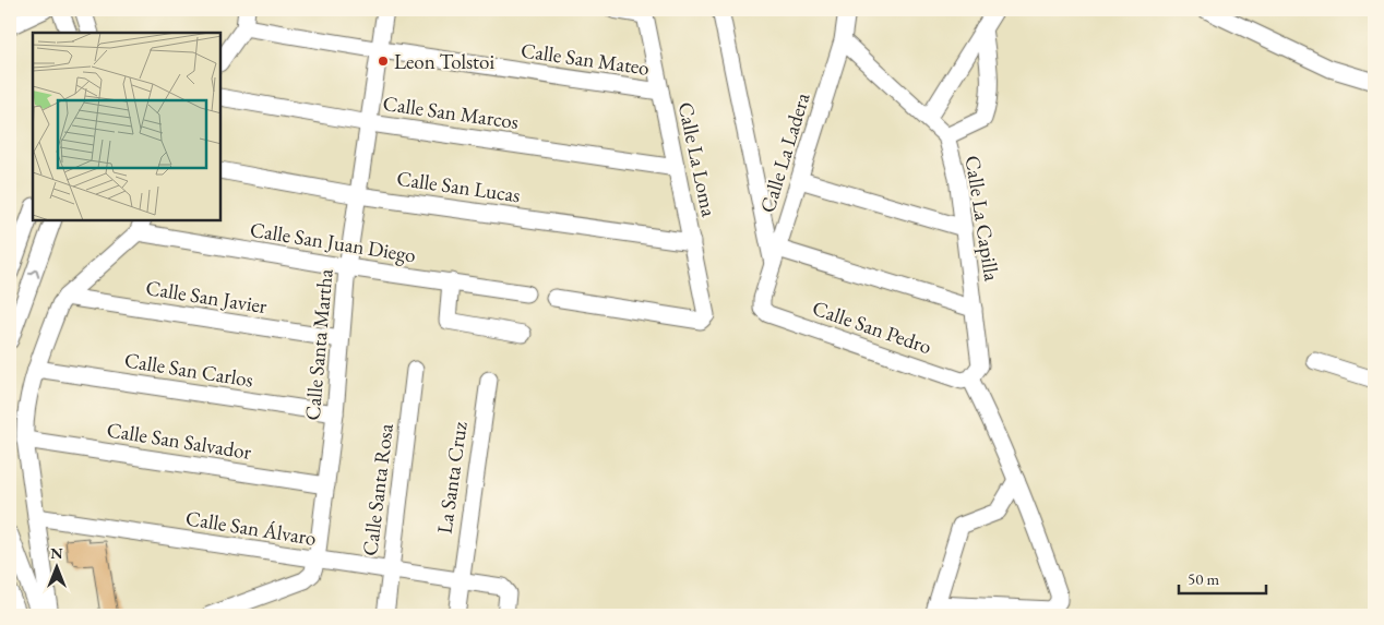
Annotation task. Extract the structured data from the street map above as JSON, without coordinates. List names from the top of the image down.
{
  "streets": {
    "street": [
      "Calle San Mateo",
      "Calle San Marcos",
      "Calle La Ladera",
      "Calle La Loma",
      "Calle San Lucas",
      "Calle La Capilla",
      "Calle San Juan Diego",
      "Calle San Javier",
      "Calle San Pedro",
      "Calle Santa Martha",
      "Calle San Carlos",
      "Calle San Salvador",
      "La Santa Cruz",
      "Calle Santa Rosa",
      "Calle San Álvaro"
    ]
  },
  "crossings": [
    ["Calle San Mateo", "Calle La Loma"],
    ["Calle San Mateo", "Calle Santa Martha"],
    ["Calle San Marcos", "Calle La Loma"],
    ["Calle San Marcos", "Calle Santa Martha"],
    ["Calle La Ladera", "Calle La Capilla"],
    ["Calle La Ladera", "Calle San Pedro"],
    ["Calle La Loma", "Calle San Lucas"],
    ["Calle San Lucas", "Calle Santa Martha"],
    ["Calle La Capilla", "Calle San Pedro"],
    ["Calle San Juan Diego", "Calle Santa Martha"],
    ["Calle San Javier", "Calle Santa Martha"],
    ["Calle Santa Martha", "Calle San Carlos"],
    ["Calle Santa Martha", "Calle San Salvador"],
    ["Calle Santa Martha", "Calle San Álvaro"],
    ["La Santa Cruz", "Calle San Álvaro"],
    ["Calle Santa Rosa", "Calle San Álvaro"]
  ],
  "places": ["Leon Tolstoi"],
  "scale_bar": "50 m",
  "north": "top"
}
